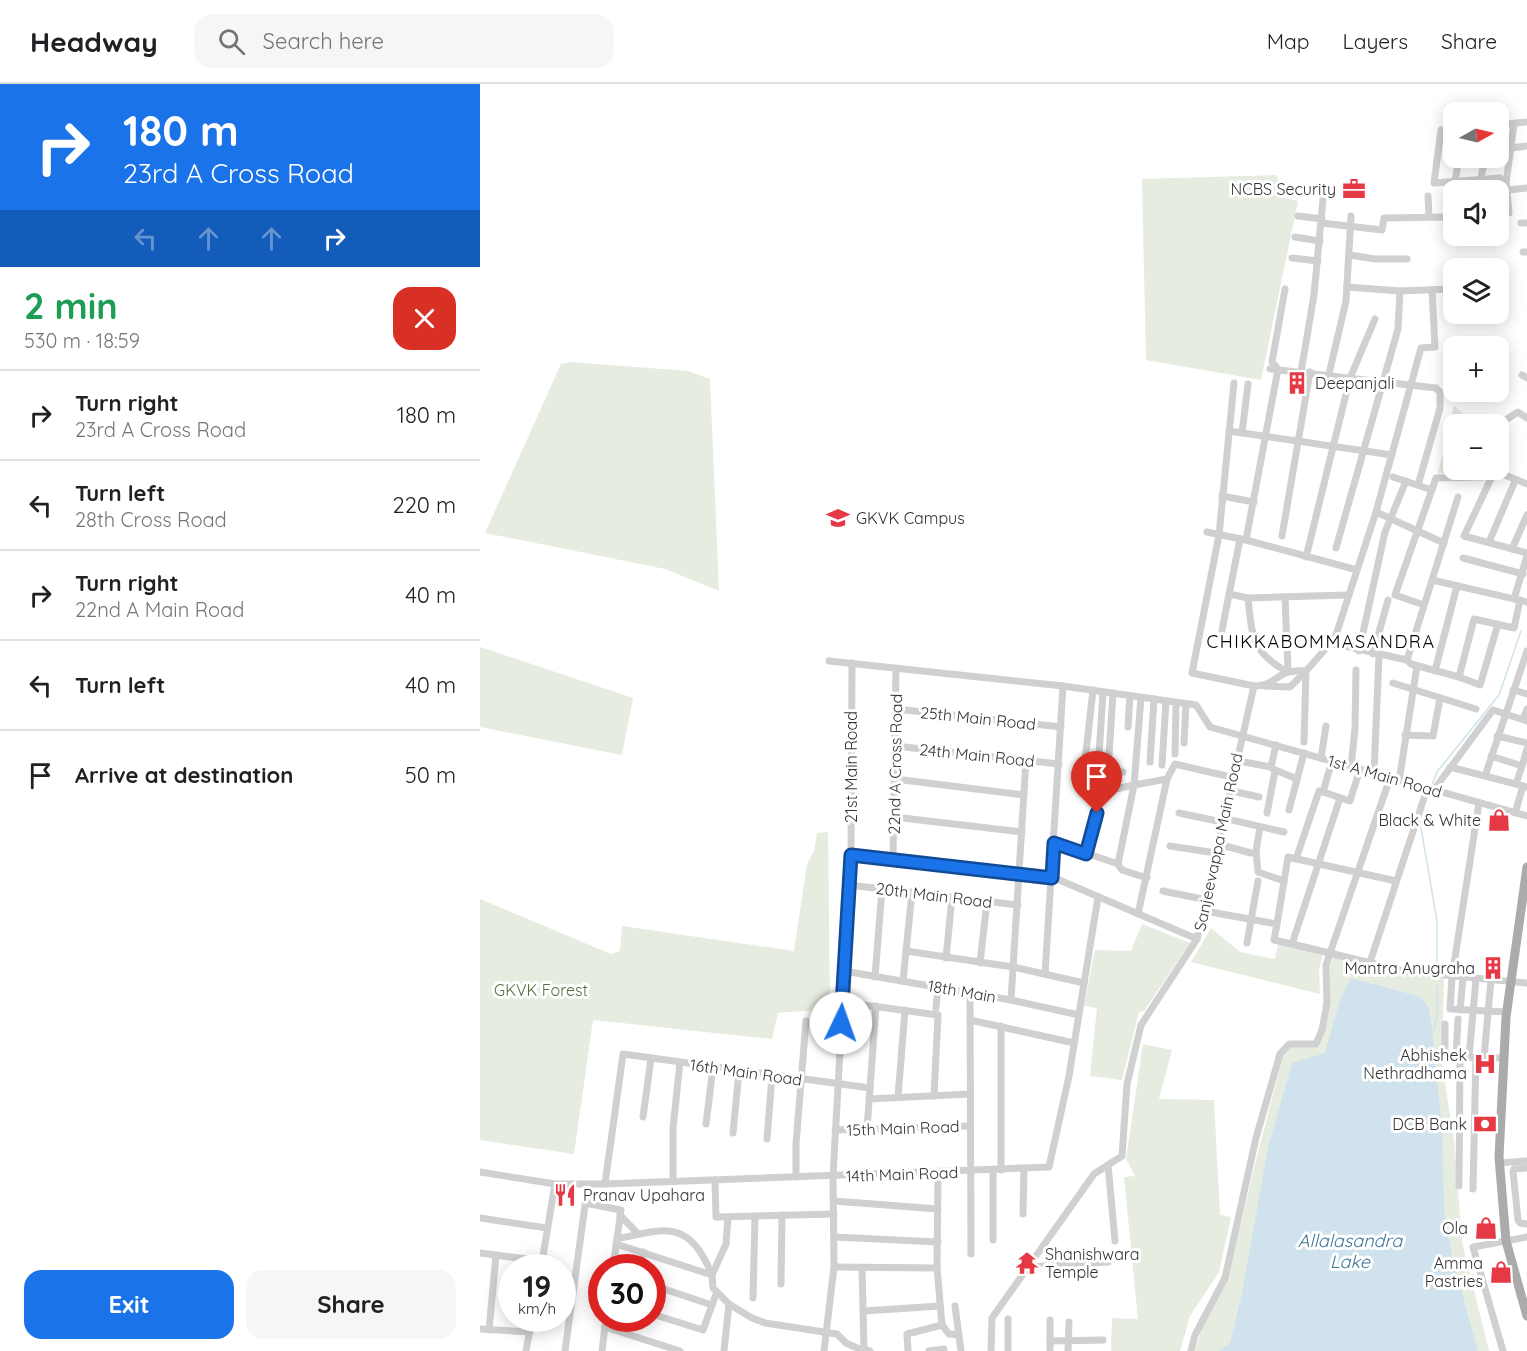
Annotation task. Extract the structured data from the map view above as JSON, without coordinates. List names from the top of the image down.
{
  "streets": {
    "street": [
      "25th Main Road",
      "24th Main Road",
      "22nd A Cross Road",
      "21st Main Road",
      "1st A Main Road",
      "Sanjeevappa Main Road",
      "20th Main Road",
      "18th Main",
      "16th Main Road",
      "15th Main Road",
      "14th Main Road"
    ]
  },
  "crossings": [
    ["25th Main Road", "22nd A Cross Road"],
    ["24th Main Road", "22nd A Cross Road"],
    ["21st Main Road", "20th Main Road"],
    ["21st Main Road", "18th Main"],
    ["21st Main Road", "16th Main Road"],
    ["21st Main Road", "15th Main Road"],
    ["21st Main Road", "14th Main Road"],
    ["1st A Main Road", "Sanjeevappa Main Road"],
    ["18th Main", "14th Main Road"],
    ["16th Main Road", "14th Main Road"]
  ],
  "districts": ["CHIKKABOMMASANDRA"],
  "water": ["Allalasandra Lake"],
  "parks": ["GKVK Forest"],
  "places": {
    "office": ["NCBS Security"],
    "building": ["Deepanjali", "Mantra Anugraha"],
    "school or university": ["GKVK Campus"],
    "shop": ["Black & White", "Ola", "Amma Pastries"],
    "hospital": ["Abhishek Nethradhama"],
    "bank": ["DCB Bank"],
    "restaurant": ["Pranav Upahara"],
    "temple": ["Shanishwara Temple"]
  },
  "north": "right",
  "page": {
    "header": "Headway",
    "search": "Search here",
    "nav": ["Map", "Layers", "Share"],
    "turn": ["180 m", "23rd A Cross Road"],
    "map_buttons": ["+", "−"],
    "heading": ["2 min", "530 m · 18:59"],
    "list": [
      {
        "name": "Turn right",
        "note": "23rd A Cross Road",
        "value": "180 m"
      },
      {
        "name": "Turn left",
        "note": "28th Cross Road",
        "value": "220 m"
      },
      {
        "name": "Turn right",
        "note": "22nd A Main Road",
        "value": "40 m"
      },
      {
        "name": "Turn left",
        "value": "40 m"
      },
      {
        "name": "Arrive at destination",
        "value": "50 m"
      }
    ],
    "speed": "19 km/h",
    "limit": "30",
    "buttons": ["Exit", "Share"]
  }
}
